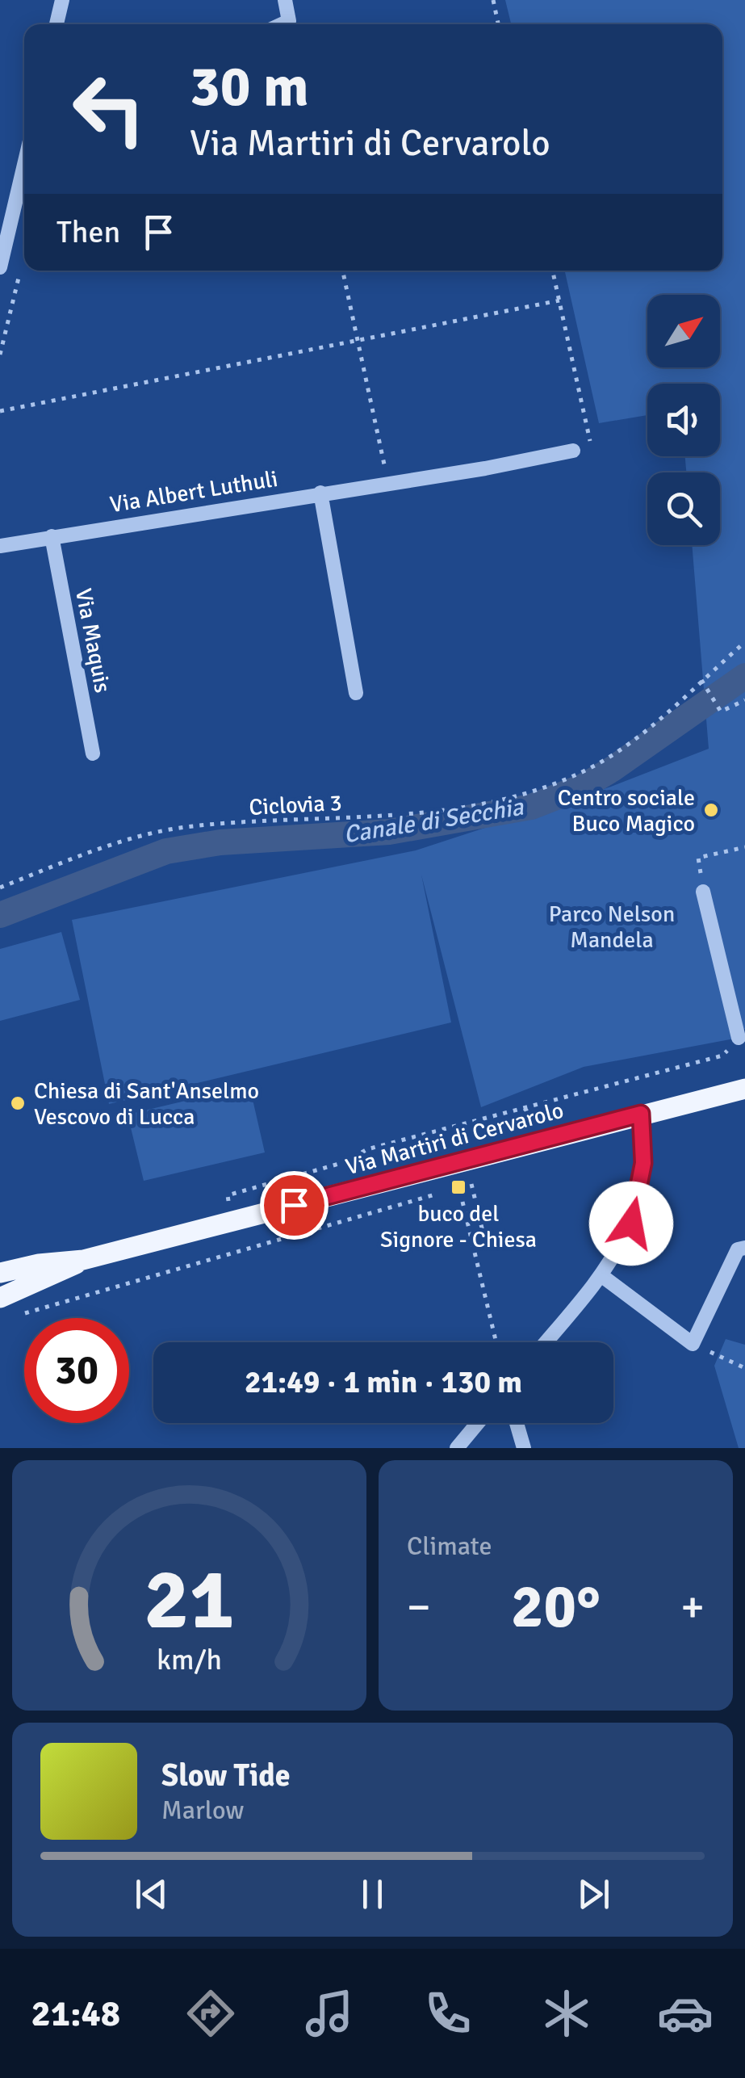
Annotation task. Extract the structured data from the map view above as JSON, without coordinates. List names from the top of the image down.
{
  "streets": {
    "main road": ["Via Martiri di Cervarolo"],
    "street": ["Via Albert Luthuli", "Via Maquis"],
    "path": ["Ciclovia 3"]
  },
  "crossings": [
    ["Via Albert Luthuli", "Via Maquis"]
  ],
  "water": ["Canale di Secchia"],
  "parks": ["Parco Nelson Mandela"],
  "places": {
    "other": ["Centro sociale Buco Magico", "Chiesa di Sant'Anselmo Vescovo di Lucca"],
    "transit": ["buco del Signore - Chiesa"]
  },
  "north": "top right",
  "page": {
    "turn": ["30 m", "Via Martiri di Cervarolo"],
    "then": "Then",
    "limit": "30",
    "trip": "21:49 · 1 min · 130 m",
    "tile": "Climate",
    "heat": ["−", "20°", "+"],
    "song": ["Slow Tide", "Marlow"],
    "tabs": "21:48",
    "gauge": ["21", "km/h"]
  }
}
